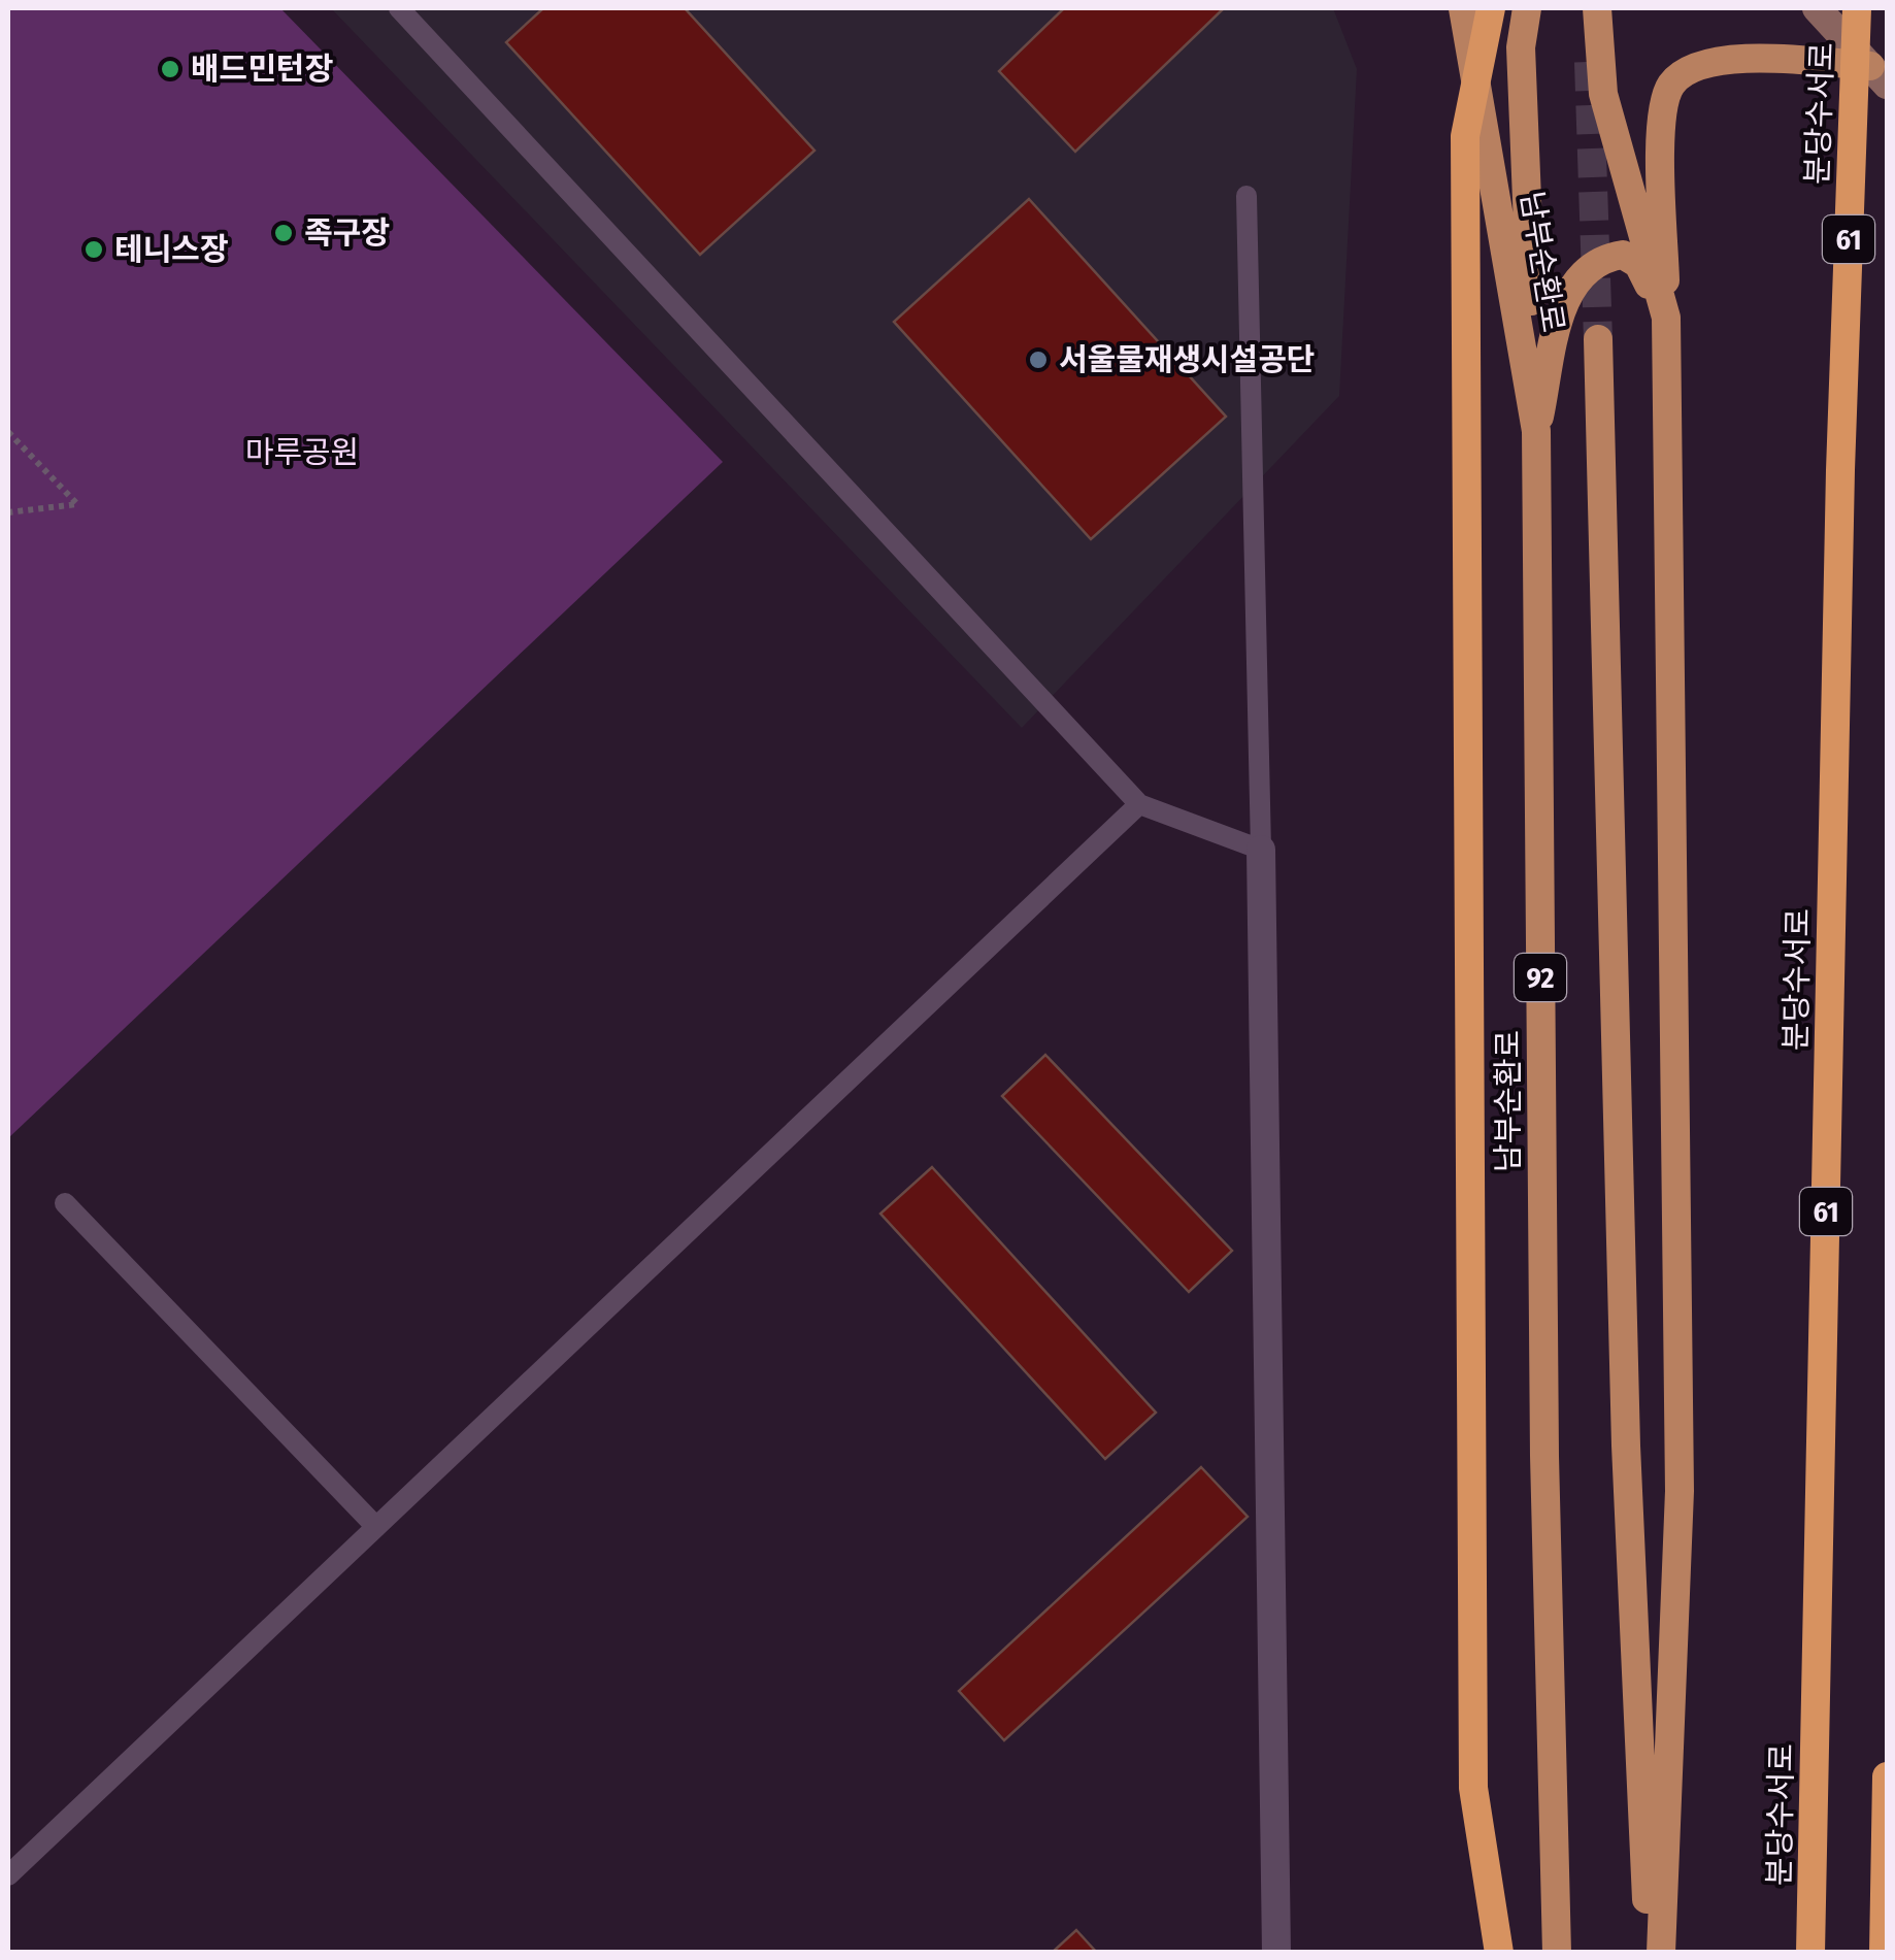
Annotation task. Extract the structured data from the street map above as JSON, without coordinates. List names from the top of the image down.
{
  "streets": {
    "highway": ["분당수서로", "61"],
    "main road": ["남부순환로", "92"]
  },
  "parks": ["마루공원"],
  "places": [
    "배드민턴장",
    "족구장",
    "테니스장",
    "서울물재생시설공단"
  ]
}
